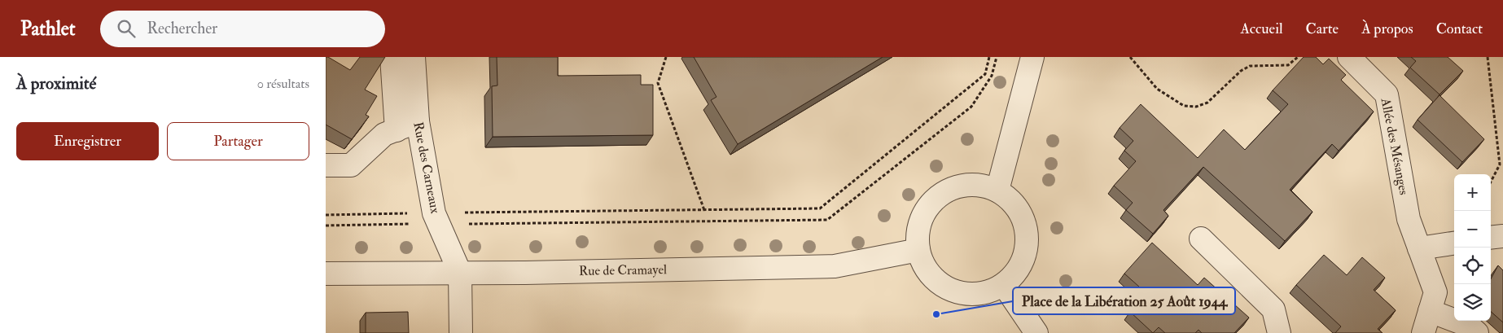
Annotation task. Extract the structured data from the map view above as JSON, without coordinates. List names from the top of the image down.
{
  "streets": {
    "street": ["Allée des Mésanges", "Rue des Carneaux", "Rue de Cramayel"]
  },
  "crossings": [
    ["Rue des Carneaux", "Rue de Cramayel"]
  ],
  "places": ["Place de la Libération 25 Août 1944"],
  "page": {
    "header": "Pathlet",
    "search": "Rechercher",
    "nav": [
      "Accueil",
      "Carte",
      "À propos",
      "Contact"
    ],
    "heading": ["À proximité", "0 résultats"],
    "buttons": ["Enregistrer", "Partager"],
    "map_buttons": ["+", "−"]
  }
}
